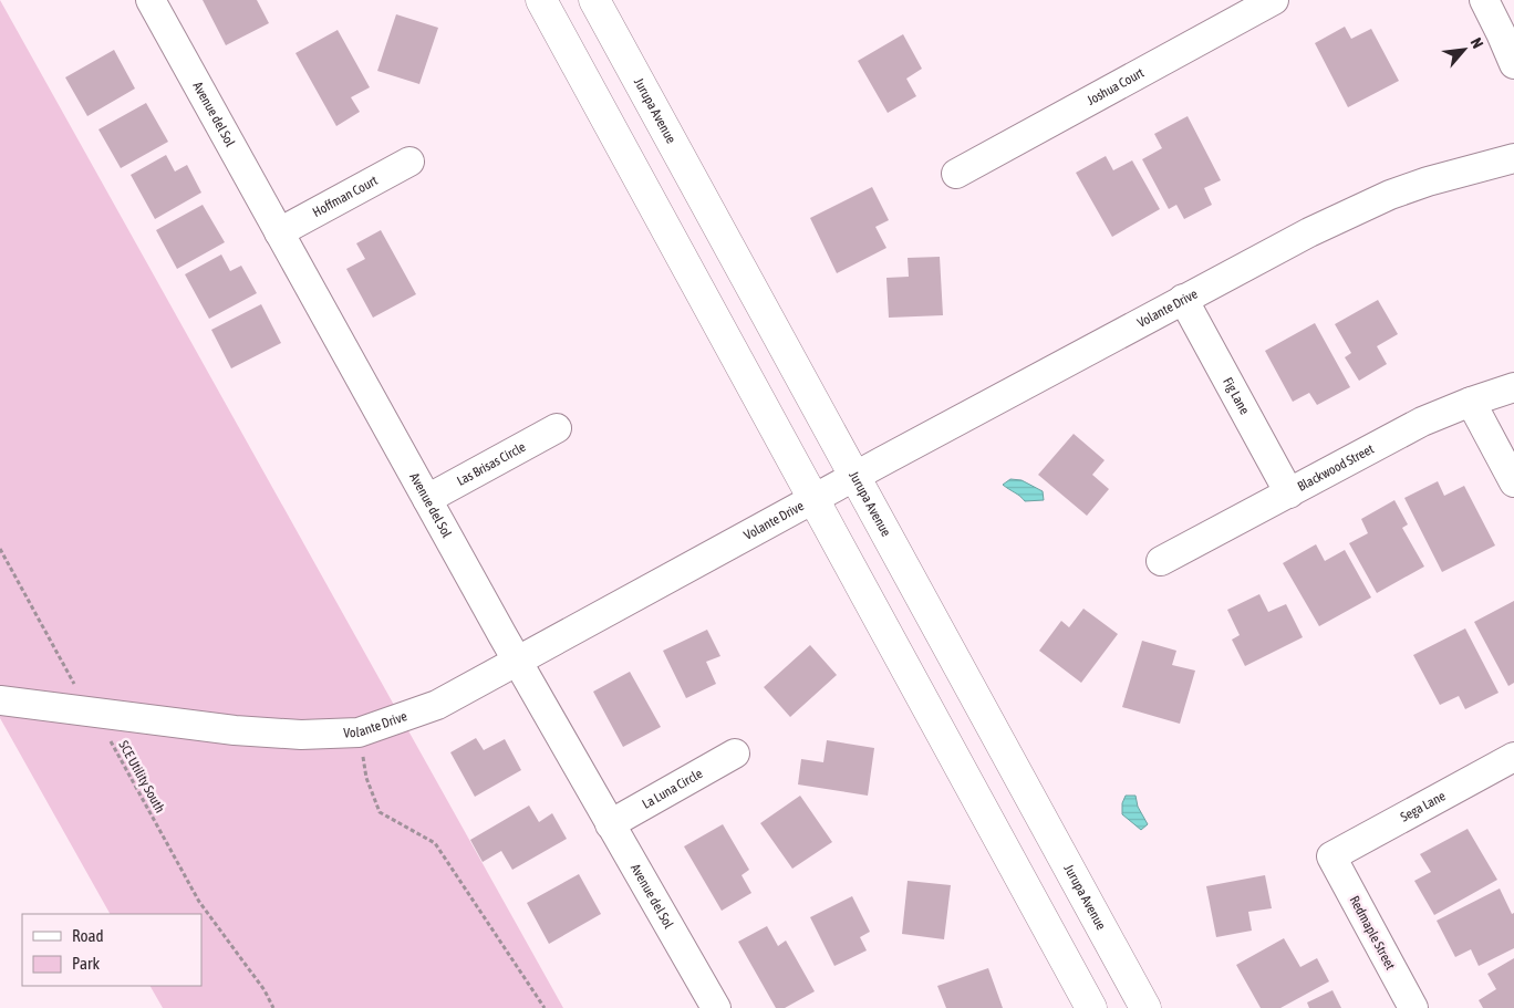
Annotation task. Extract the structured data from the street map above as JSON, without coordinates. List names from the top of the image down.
{
  "streets": {
    "main road": ["Jurupa Avenue"],
    "street": [
      "Joshua Court",
      "Avenue del Sol",
      "Hoffman Court",
      "Volante Drive",
      "Fig Lane",
      "Las Brisas Circle",
      "Blackwood Street",
      "La Luna Circle",
      "Sega Lane",
      "Redmaple Street"
    ],
    "path": ["SCE Utility South"]
  },
  "crossings": [
    ["Jurupa Avenue", "Volante Drive"],
    ["Avenue del Sol", "Hoffman Court"],
    ["Avenue del Sol", "Volante Drive"],
    ["Avenue del Sol", "Las Brisas Circle"],
    ["Avenue del Sol", "La Luna Circle"],
    ["Volante Drive", "Fig Lane"],
    ["Volante Drive", "SCE Utility South"],
    ["Fig Lane", "Blackwood Street"],
    ["Sega Lane", "Redmaple Street"]
  ],
  "legend": ["Road", "Park"],
  "north": "top right"
}
